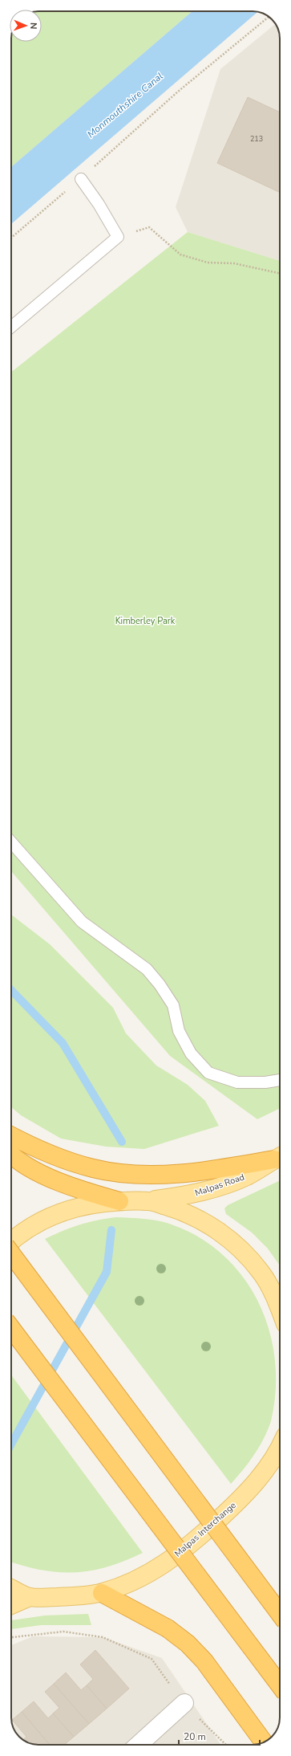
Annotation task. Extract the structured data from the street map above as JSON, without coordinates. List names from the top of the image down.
{
  "streets": {
    "main road": ["Malpas Road", "Malpas Interchange"]
  },
  "water": ["Monmouthshire Canal"],
  "parks": ["Kimberley Park"],
  "house_numbers": ["213"],
  "scale_bar": "20 m",
  "north": "right"
}
